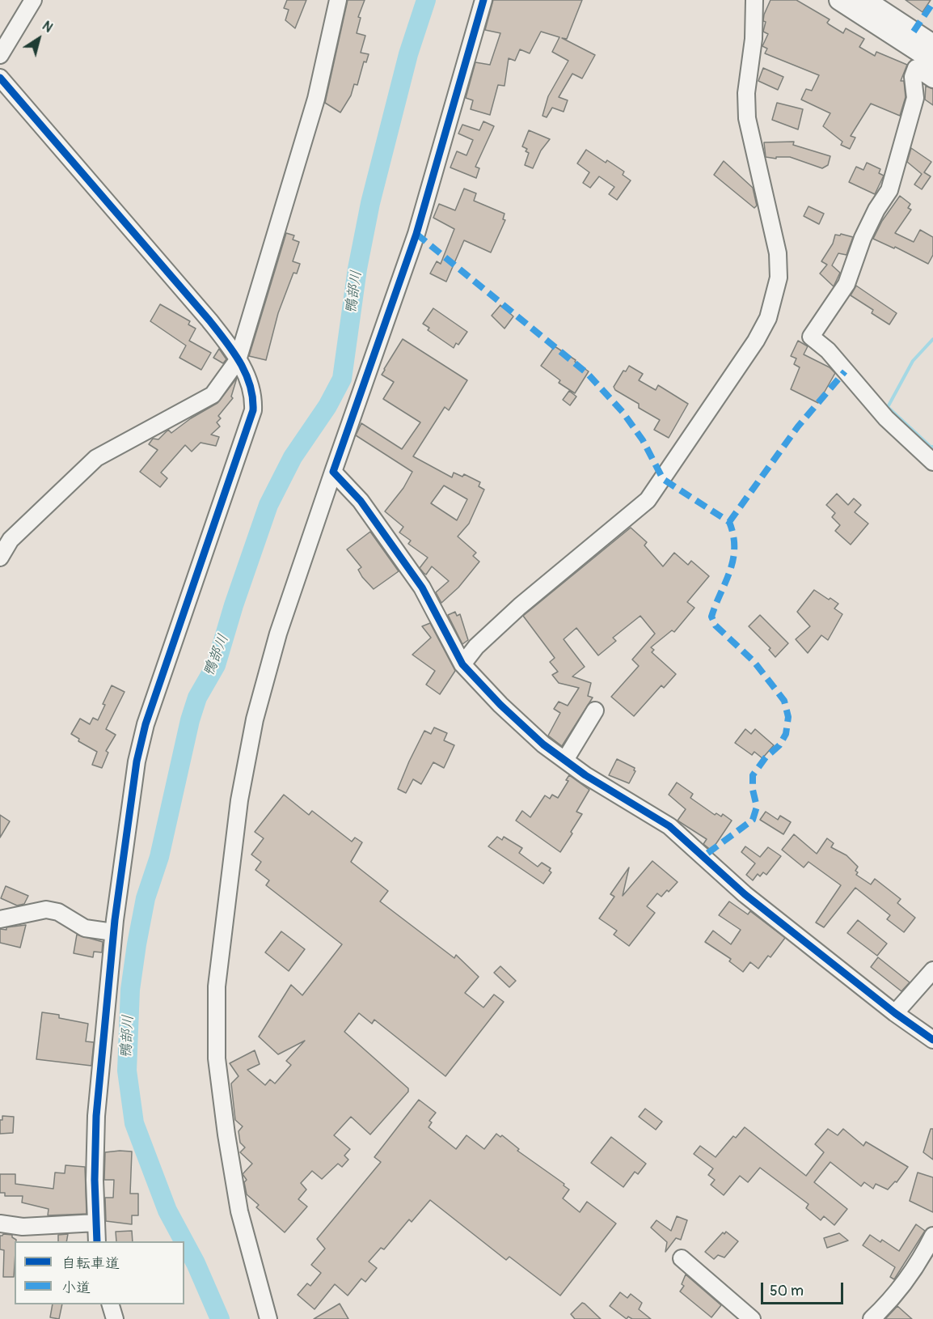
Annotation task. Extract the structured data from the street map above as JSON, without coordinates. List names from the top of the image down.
{
  "water": ["鴨部川"],
  "legend": ["自転車道", "小道"],
  "scale_bar": "50 m",
  "north": "top right"
}
